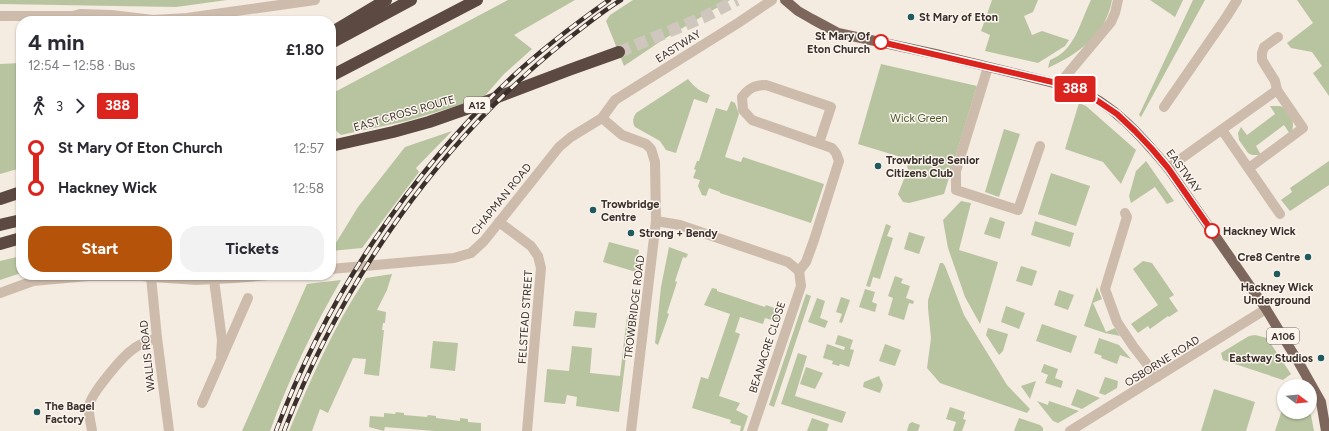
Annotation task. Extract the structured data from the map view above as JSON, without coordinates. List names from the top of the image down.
{
  "streets": {
    "highway": ["A12", "EAST CROSS ROUTE"],
    "main road": ["EASTWAY", "A106"],
    "street": [
      "CHAPMAN ROAD",
      "TROWBRIDGE ROAD",
      "FELSTEAD STREET",
      "BEANACRE CLOSE",
      "WALLIS ROAD",
      "OSBORNE ROAD"
    ]
  },
  "crossings": [
    ["EASTWAY", "CHAPMAN ROAD"],
    ["EASTWAY", "TROWBRIDGE ROAD"],
    ["EASTWAY", "OSBORNE ROAD"],
    ["CHAPMAN ROAD", "TROWBRIDGE ROAD"],
    ["CHAPMAN ROAD", "FELSTEAD STREET"]
  ],
  "parks": ["Wick Green"],
  "places": [
    "St Mary of Eton",
    "St Mary Of Eton Church",
    "Trowbridge Senior Citizens Club",
    "Trowbridge Centre",
    "Hackney Wick",
    "Strong + Bendy",
    "Cre8 Centre",
    "Hackney Wick Underground",
    "Eastway Studios",
    "The Bagel Factory"
  ],
  "lines": ["bus line 388"],
  "north": "right",
  "page": {
    "on_map": "388",
    "heading": ["4 min", "12:54 – 12:58 · Bus", "£1.80"],
    "legs": ["3", "388"],
    "list": [
      {
        "name": "St Mary Of Eton Church",
        "value": "12:57"
      },
      {
        "name": "Hackney Wick",
        "value": "12:58"
      }
    ],
    "buttons": ["Start", "Tickets"]
  }
}
